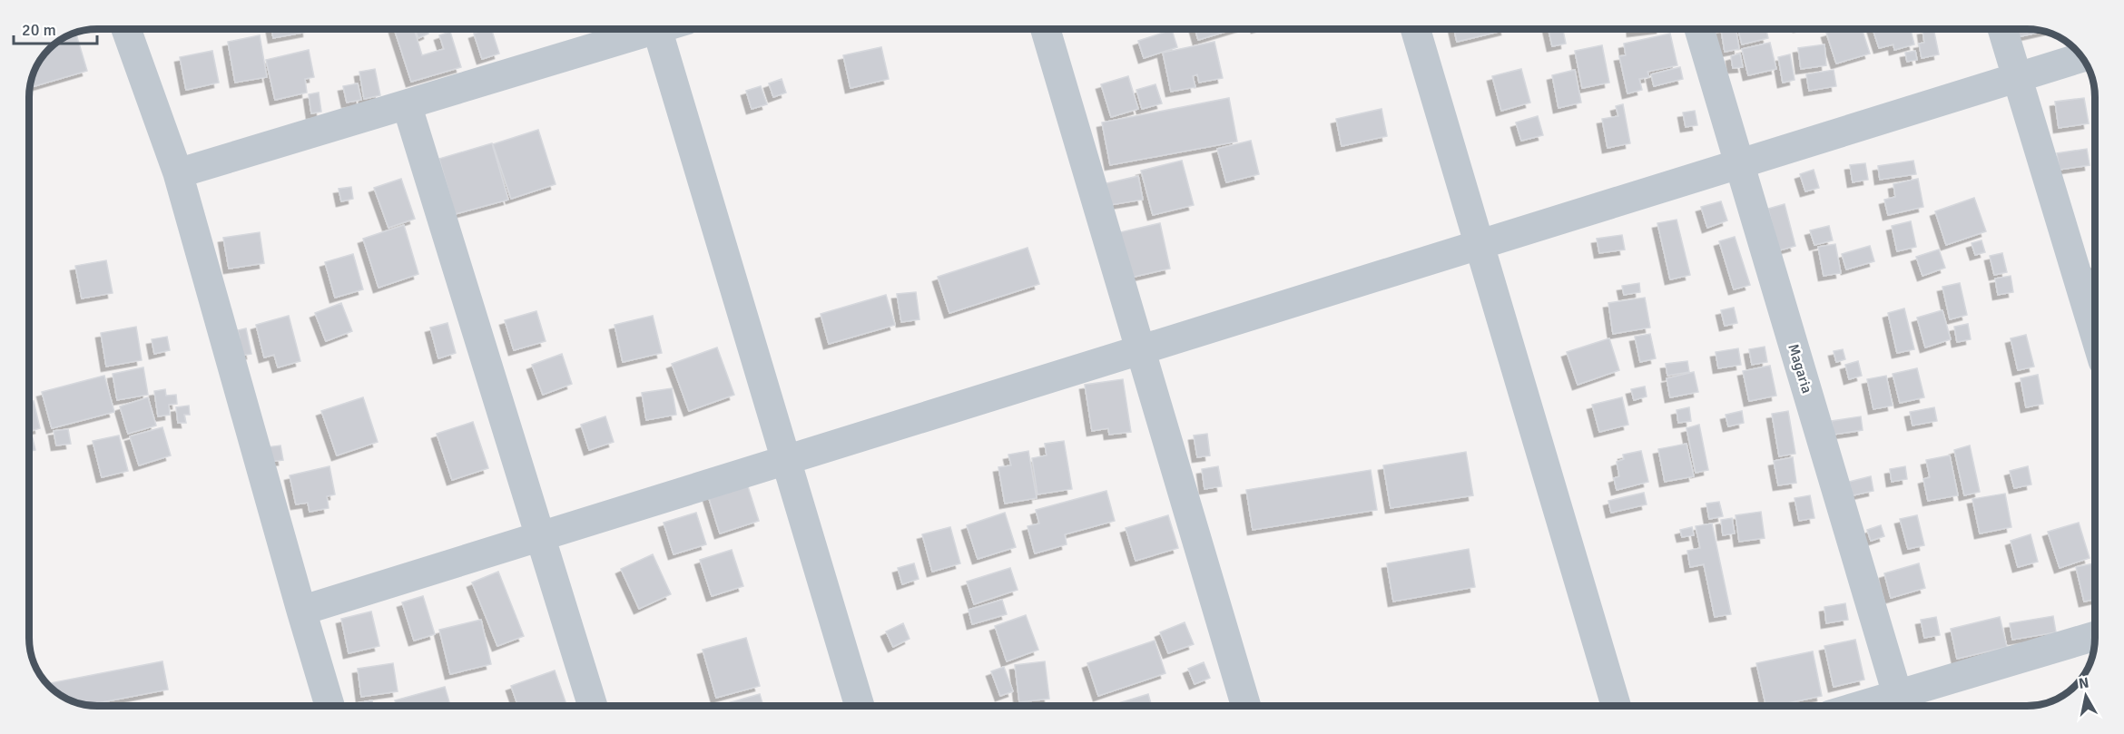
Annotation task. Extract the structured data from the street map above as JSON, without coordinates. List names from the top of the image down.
{
  "streets": {
    "street": ["Magaria"]
  },
  "scale_bar": "20 m",
  "north": "top"
}
